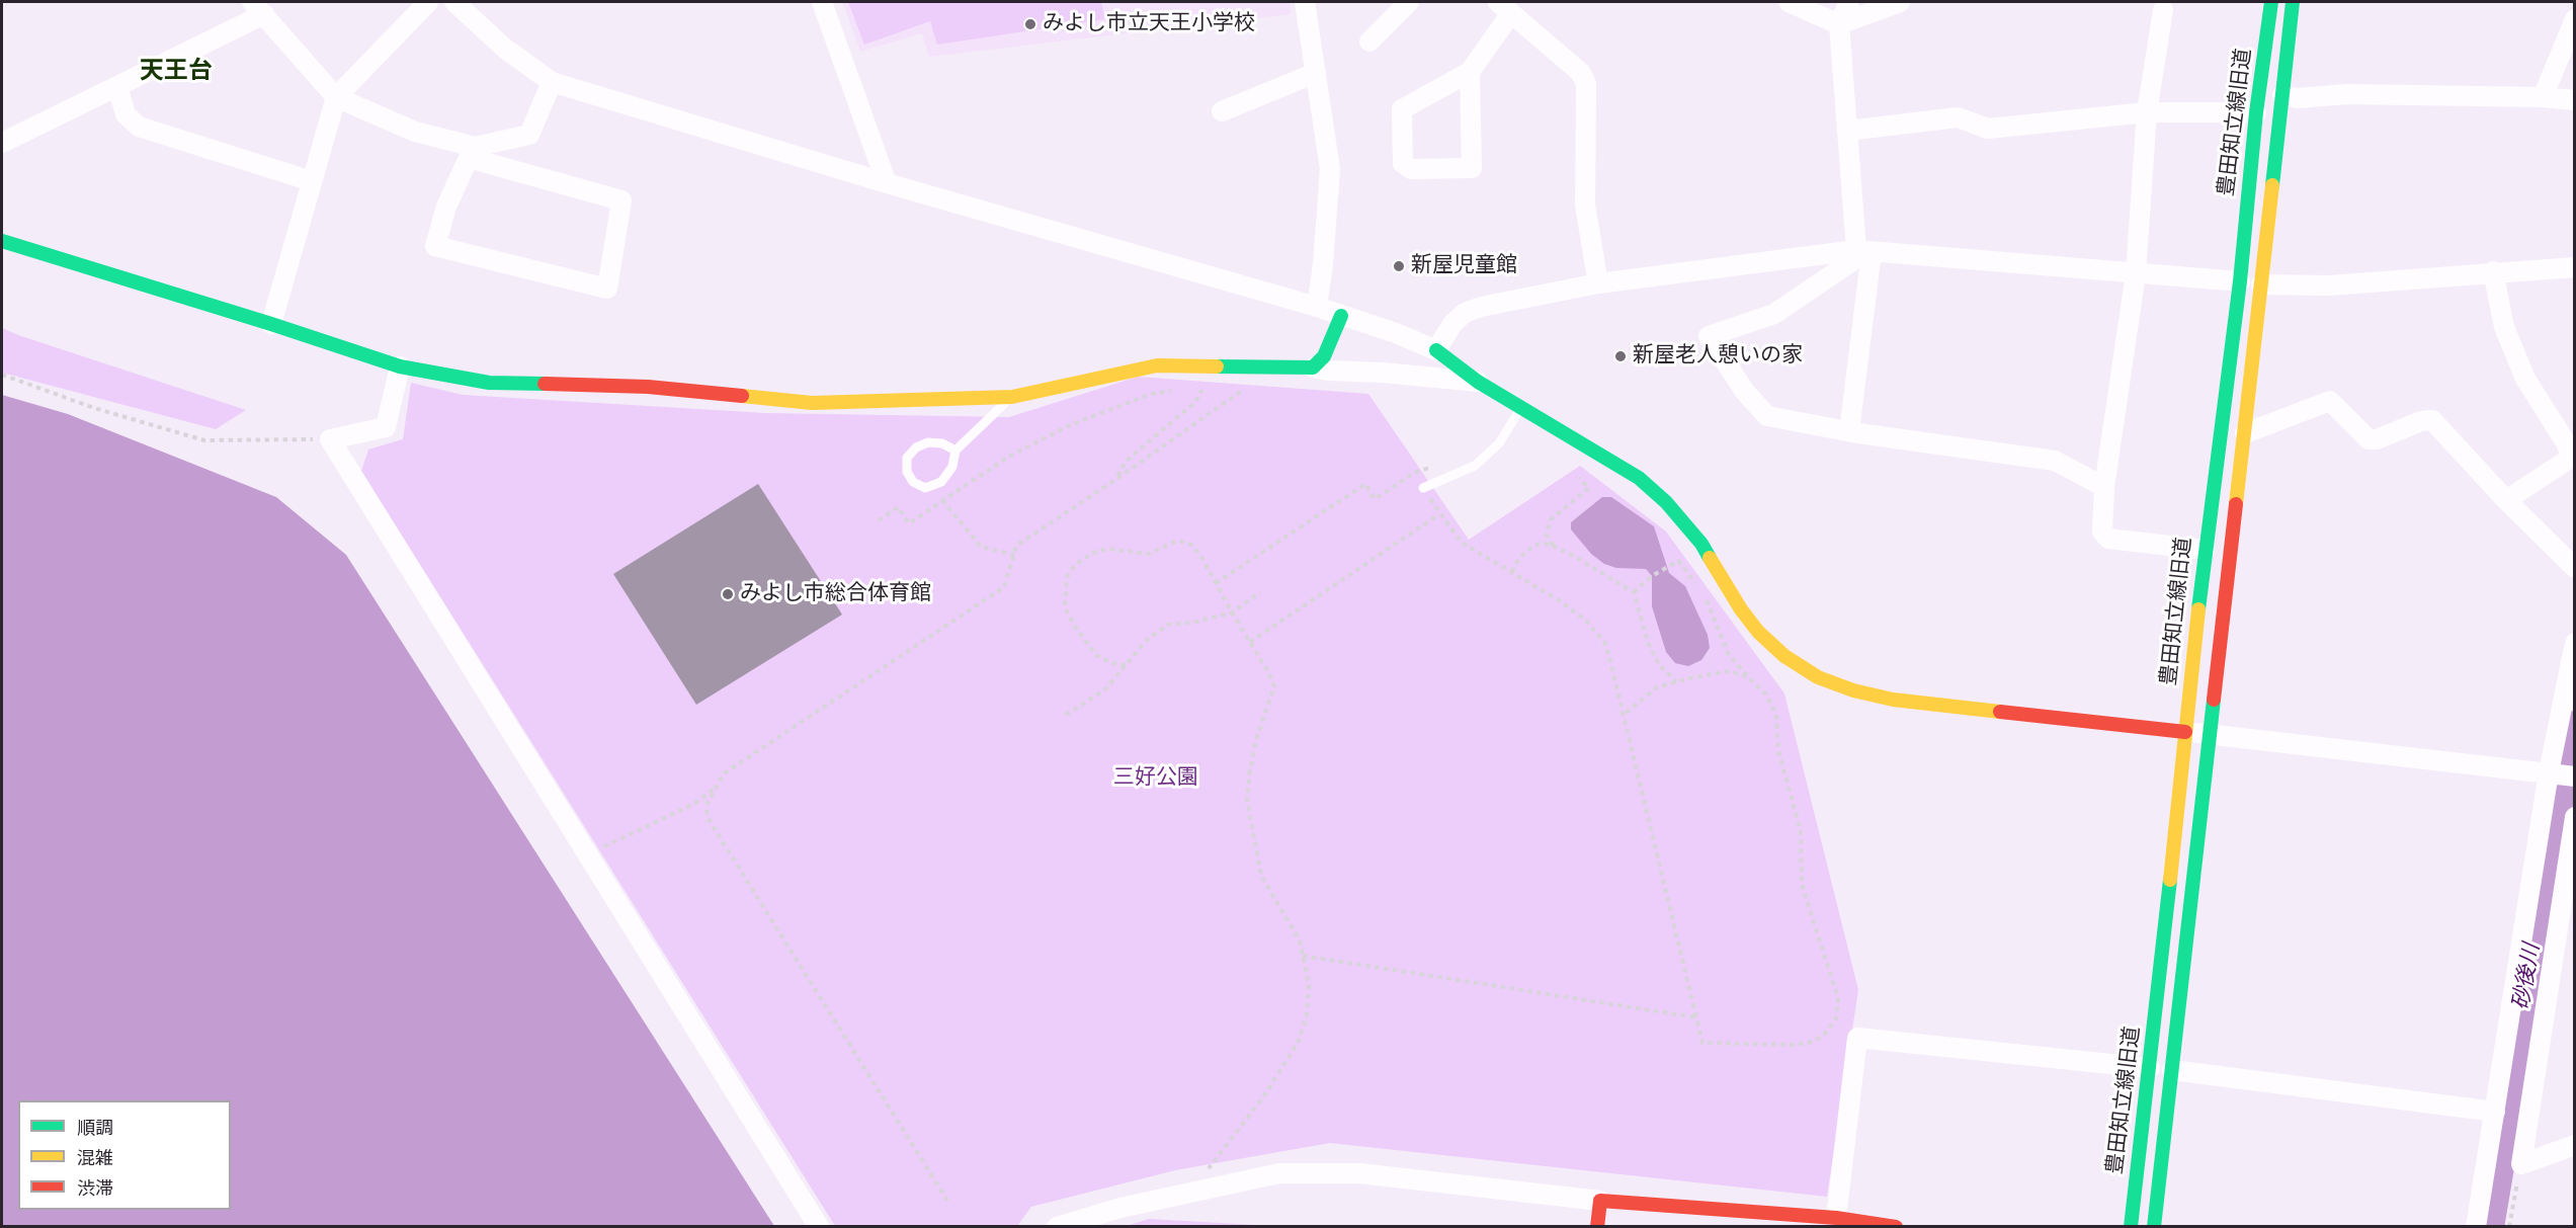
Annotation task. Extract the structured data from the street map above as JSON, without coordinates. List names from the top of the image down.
{
  "streets": {
    "street": ["豊田知立線旧道"]
  },
  "districts": ["天王台"],
  "water": ["砂後川"],
  "parks": ["三好公園"],
  "places": [
    "みよし市立天王小学校",
    "新屋児童館",
    "新屋老人憩いの家",
    "みよし市総合体育館"
  ],
  "legend": ["順調", "混雑", "渋滞"]
}
